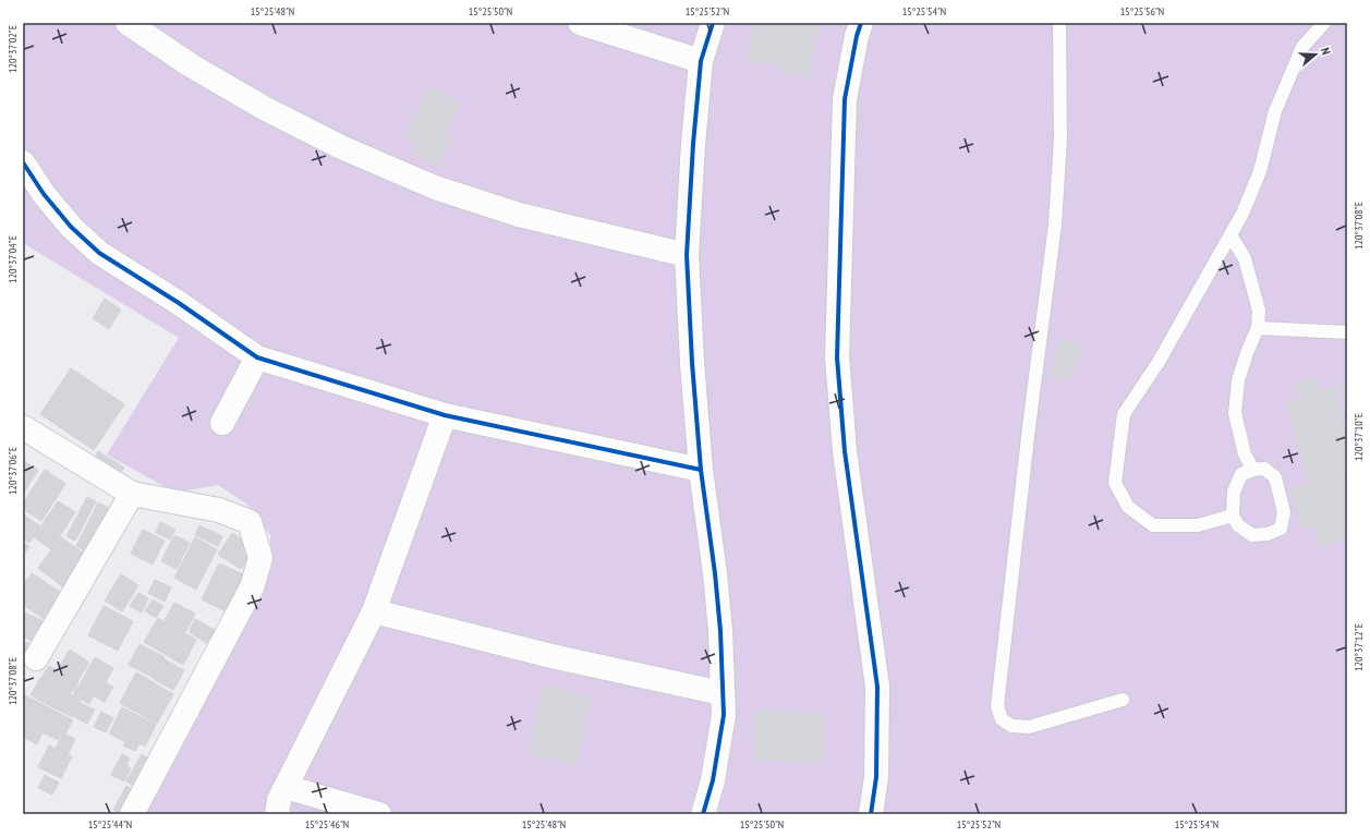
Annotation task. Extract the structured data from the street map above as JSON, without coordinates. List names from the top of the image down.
{
  "north": "right",
  "coordinates": [
    "15°25'48\"N",
    "15°25'50\"N",
    "15°25'52\"N",
    "15°25'54\"N",
    "15°25'56\"N",
    "120°37'02\"E",
    "120°37'08\"E",
    "120°37'04\"E",
    "120°37'10\"E",
    "120°37'06\"E",
    "120°37'12\"E",
    "15°25'44\"N",
    "15°25'46\"N"
  ]
}
